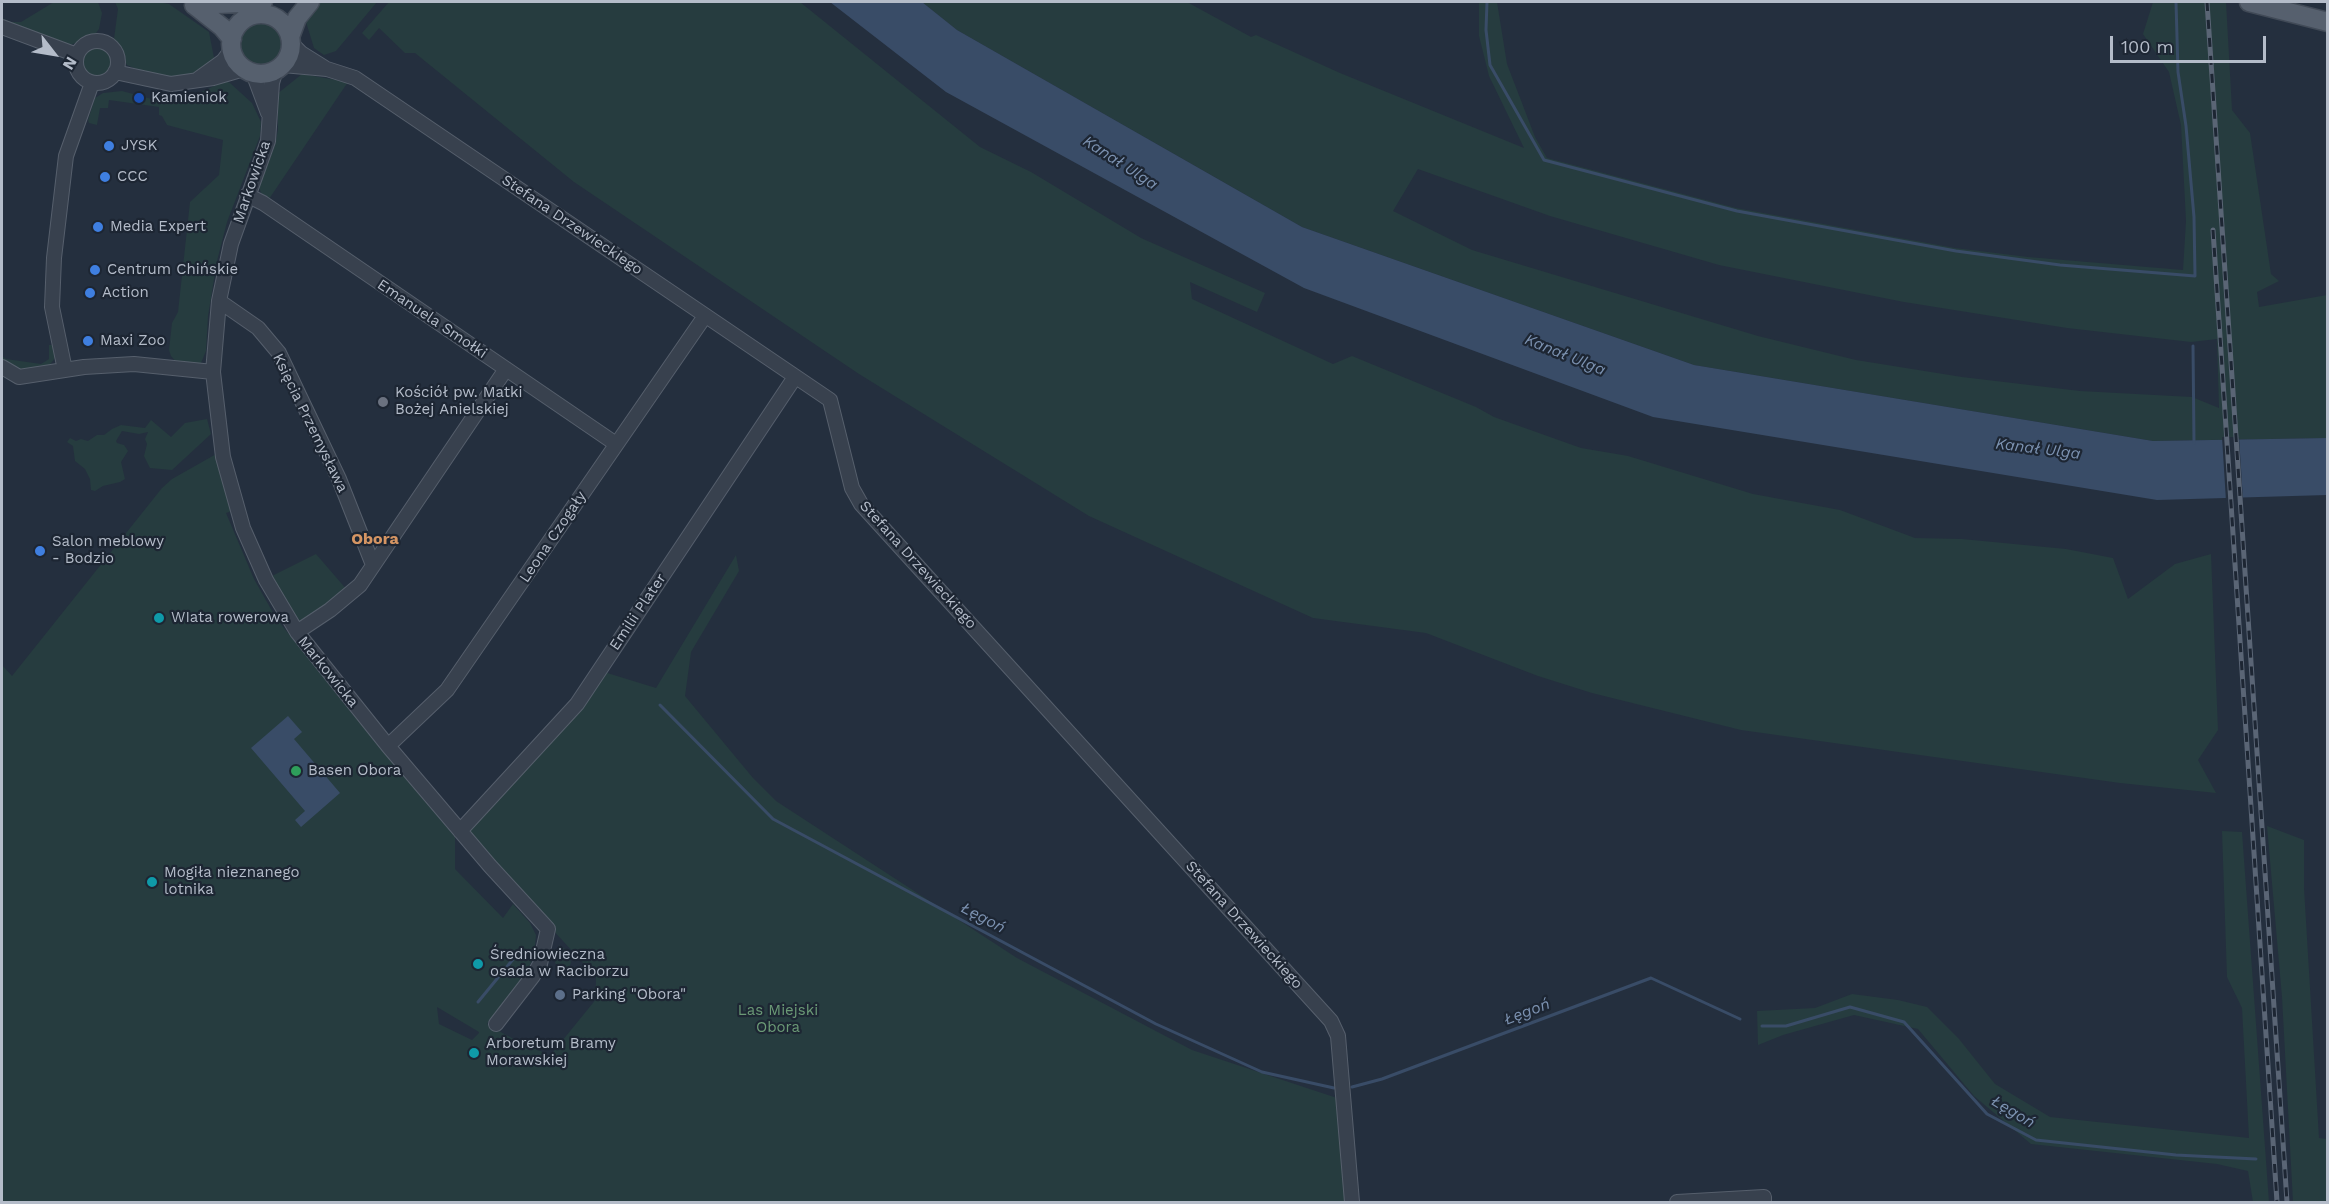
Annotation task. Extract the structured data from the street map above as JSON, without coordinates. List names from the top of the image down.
{
  "streets": {
    "street": [
      "Markowicka",
      "Stefana Drzewieckiego",
      "Emanuela Smołki",
      "Księcia Przemysława",
      "Leona Czogały",
      "Emilii Plater"
    ]
  },
  "crossings": [
    ["Markowicka", "Stefana Drzewieckiego"],
    ["Markowicka", "Emanuela Smołki"],
    ["Markowicka", "Księcia Przemysława"],
    ["Markowicka", "Leona Czogały"],
    ["Markowicka", "Emilii Plater"],
    ["Stefana Drzewieckiego", "Leona Czogały"],
    ["Stefana Drzewieckiego", "Emilii Plater"],
    ["Emanuela Smołki", "Leona Czogały"]
  ],
  "districts": ["Obora"],
  "water": ["Kanał Ulga", "Łęgoń"],
  "parks": ["Las Miejski Obora"],
  "places": [
    "Kamieniok",
    "JYSK",
    "CCC",
    "Media Expert",
    "Centrum Chińskie",
    "Action",
    "Maxi Zoo",
    "Kościół pw. Matki Bożej Anielskiej",
    "Salon meblowy - Bodzio",
    "WIata rowerowa",
    "Basen Obora",
    "Mogiła nieznanego lotnika",
    "Średniowieczna osada w Raciborzu",
    "Parking \"Obora\"",
    "Arboretum Bramy Morawskiej"
  ],
  "scale_bar": "100 m",
  "north": "bottom right"
}
